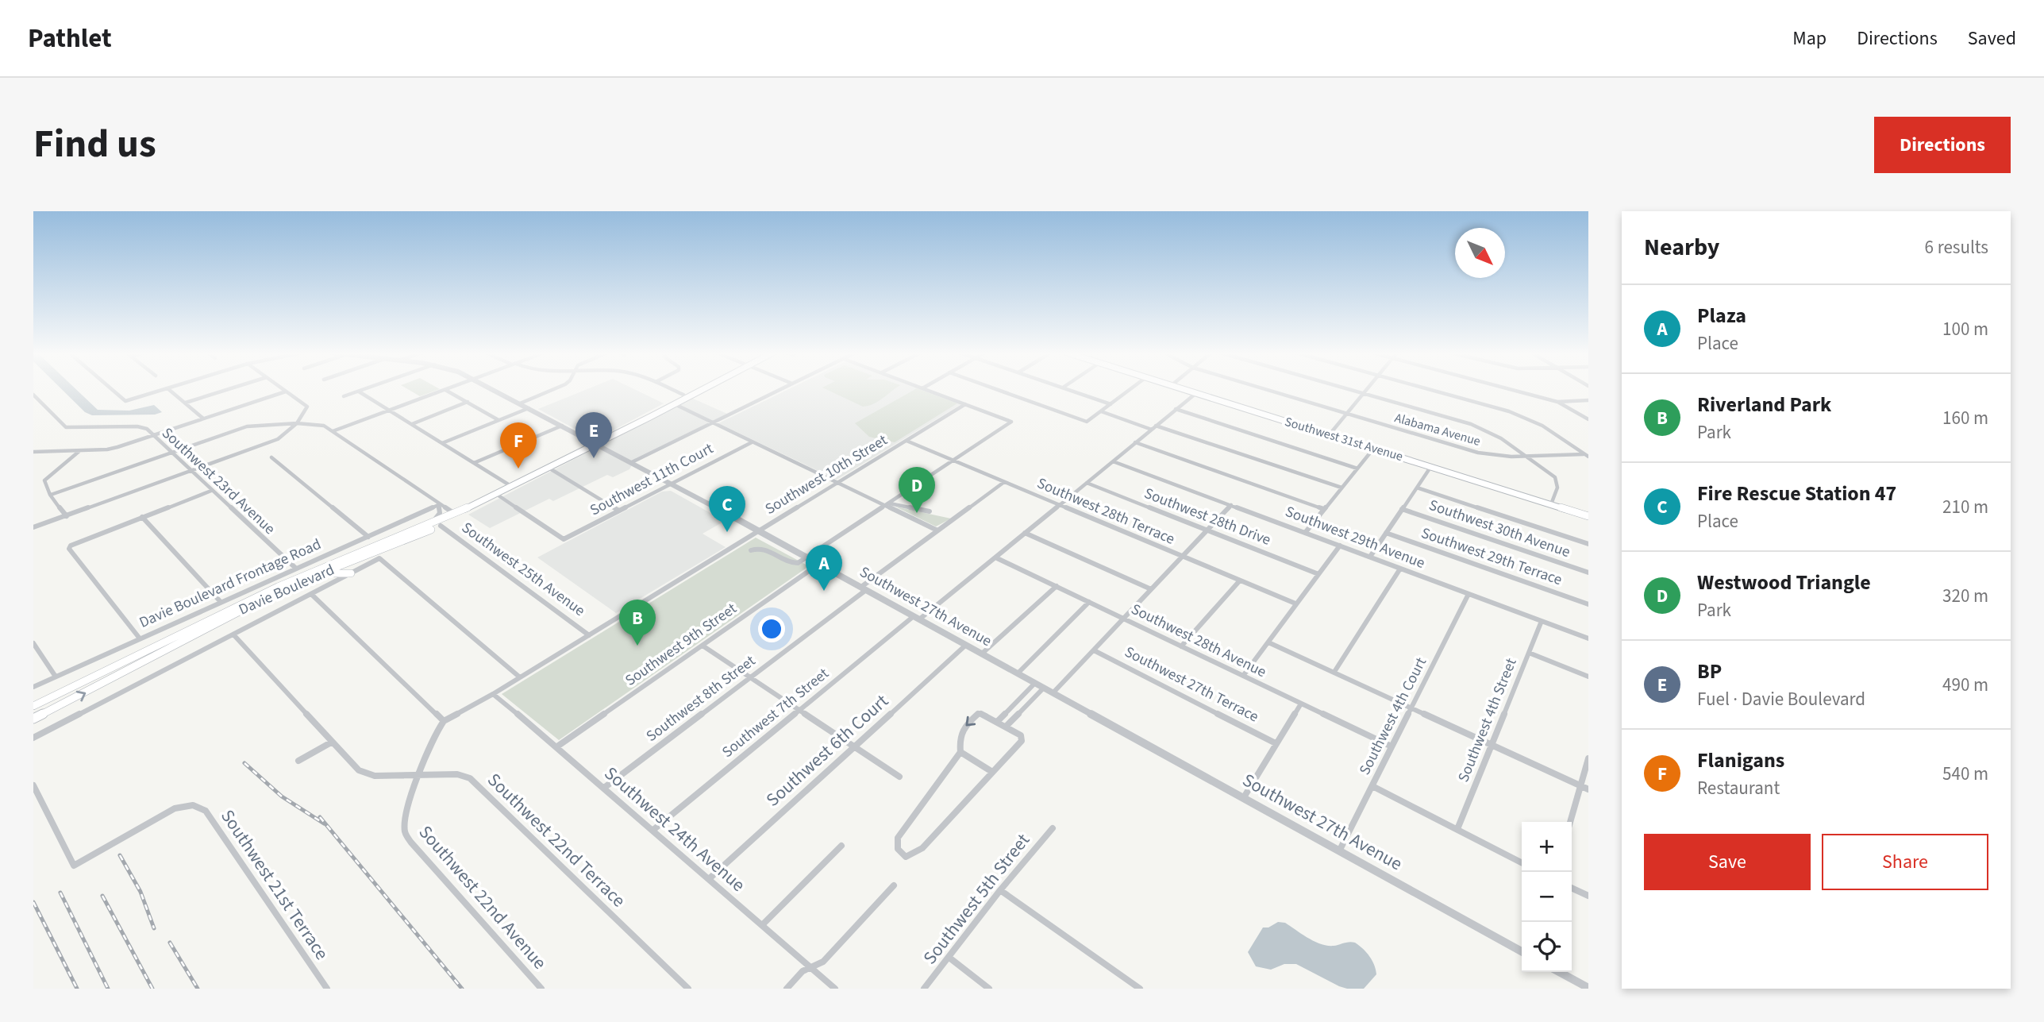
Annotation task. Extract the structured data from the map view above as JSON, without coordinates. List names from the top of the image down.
{
  "streets": {
    "main road": ["Southwest 31st Avenue", "Davie Boulevard"],
    "street": [
      "Alabama Avenue",
      "Southwest 10th Street",
      "Southwest 11th Court",
      "Southwest 23rd Avenue",
      "Southwest 28th Terrace",
      "Southwest 28th Drive",
      "Southwest 30th Avenue",
      "Southwest 29th Avenue",
      "Southwest 29th Terrace",
      "Southwest 25th Avenue",
      "Davie Boulevard Frontage Road",
      "Southwest 27th Avenue",
      "Southwest 28th Avenue",
      "Southwest 9th Street",
      "Southwest 27th Terrace",
      "Southwest 8th Street",
      "Southwest 7th Street",
      "Southwest 4th Court",
      "Southwest 4th Street",
      "Southwest 6th Court",
      "Southwest 24th Avenue",
      "Southwest 22nd Terrace",
      "Southwest 21st Terrace",
      "Southwest 22nd Avenue",
      "Southwest 5th Street"
    ]
  },
  "crossings": [
    ["Southwest 31st Avenue", "Southwest 7th Street"],
    ["Southwest 10th Street", "Southwest 28th Terrace"],
    ["Southwest 10th Street", "Southwest 25th Avenue"],
    ["Southwest 10th Street", "Southwest 27th Avenue"],
    ["Southwest 10th Street", "Southwest 24th Avenue"],
    ["Southwest 11th Court", "Davie Boulevard"],
    ["Southwest 11th Court", "Southwest 27th Avenue"],
    ["Southwest 23rd Avenue", "Southwest 25th Avenue"],
    ["Southwest 23rd Avenue", "Davie Boulevard Frontage Road"],
    ["Southwest 28th Terrace", "Southwest 8th Street"],
    ["Southwest 28th Terrace", "Southwest 7th Street"],
    ["Southwest 28th Drive", "Southwest 7th Street"],
    ["Southwest 29th Avenue", "Southwest 7th Street"],
    ["Southwest 29th Avenue", "Southwest 4th Court"],
    ["Southwest 29th Avenue", "Southwest 4th Street"],
    ["Southwest 25th Avenue", "Davie Boulevard Frontage Road"],
    ["Southwest 25th Avenue", "Davie Boulevard"],
    ["Davie Boulevard", "Southwest 27th Avenue"],
    ["Southwest 27th Avenue", "Southwest 9th Street"],
    ["Southwest 27th Avenue", "Southwest 8th Street"],
    ["Southwest 27th Avenue", "Southwest 7th Street"],
    ["Southwest 27th Avenue", "Southwest 4th Court"],
    ["Southwest 27th Avenue", "Southwest 6th Court"],
    ["Southwest 28th Avenue", "Southwest 7th Street"],
    ["Southwest 28th Avenue", "Southwest 4th Court"],
    ["Southwest 9th Street", "Southwest 24th Avenue"],
    ["Southwest 8th Street", "Southwest 24th Avenue"],
    ["Southwest 7th Street", "Southwest 24th Avenue"],
    ["Southwest 6th Court", "Southwest 24th Avenue"],
    ["Southwest 22nd Terrace", "Southwest 22nd Avenue"]
  ],
  "north": "bottom right",
  "page": {
    "header": "Pathlet",
    "nav": ["Map", "Directions", "Saved"],
    "title": "Find us",
    "buttons": [
      "Directions",
      ["Save", "Share"]
    ],
    "heading": ["Nearby", "6 results"],
    "list": [
      {
        "mark": "A",
        "name": "Plaza",
        "note": "Place",
        "value": "100 m"
      },
      {
        "mark": "B",
        "name": "Riverland Park",
        "note": "Park",
        "value": "160 m"
      },
      {
        "mark": "C",
        "name": "Fire Rescue Station 47",
        "note": "Place",
        "value": "210 m"
      },
      {
        "mark": "D",
        "name": "Westwood Triangle",
        "note": "Park",
        "value": "320 m"
      },
      {
        "mark": "E",
        "name": "BP",
        "note": "Fuel · Davie Boulevard",
        "value": "490 m"
      },
      {
        "mark": "F",
        "name": "Flanigans",
        "note": "Restaurant",
        "value": "540 m"
      }
    ],
    "pins": [
      "E",
      "F",
      "D",
      "C",
      "A",
      "B"
    ],
    "map_buttons": ["+", "−"]
  }
}
